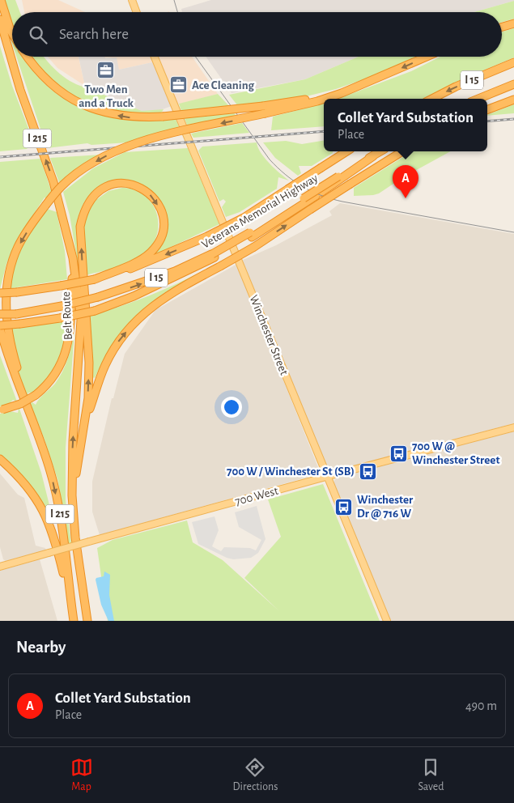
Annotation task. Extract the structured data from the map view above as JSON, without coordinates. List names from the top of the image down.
{
  "streets": {
    "highway": [
      "I 15",
      "I 215",
      "Veterans Memorial Highway",
      "Belt Route"
    ],
    "main road": ["Winchester Street", "700 West"]
  },
  "crossings": [
    ["Winchester Street", "700 West"]
  ],
  "places": {
    "office": ["Two Men and a Truck", "Ace Cleaning"],
    "bus stop": ["700 W @ Winchester Street", "700 W / Winchester St (SB)", "Winchester Dr @ 716 W"]
  },
  "page": {
    "search": "Search here",
    "popup": ["Collet Yard Substation", "Place"],
    "pins": "A",
    "heading": "Nearby",
    "list": [
      {
        "mark": "A",
        "name": "Collet Yard Substation",
        "note": "Place",
        "value": "490 m"
      }
    ],
    "nav": ["Map", "Directions", "Saved"]
  }
}
